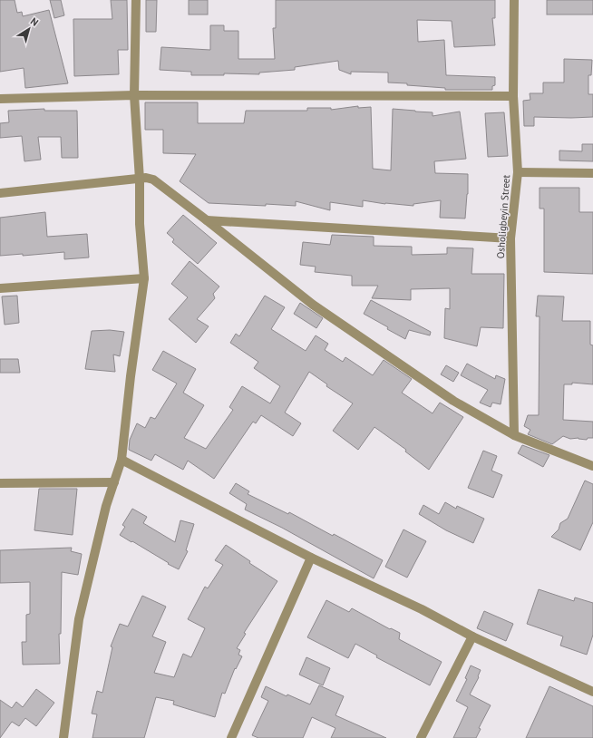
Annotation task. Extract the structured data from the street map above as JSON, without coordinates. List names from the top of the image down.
{
  "streets": {
    "street": ["Osholigbeyin Street"]
  },
  "north": "top right"
}
